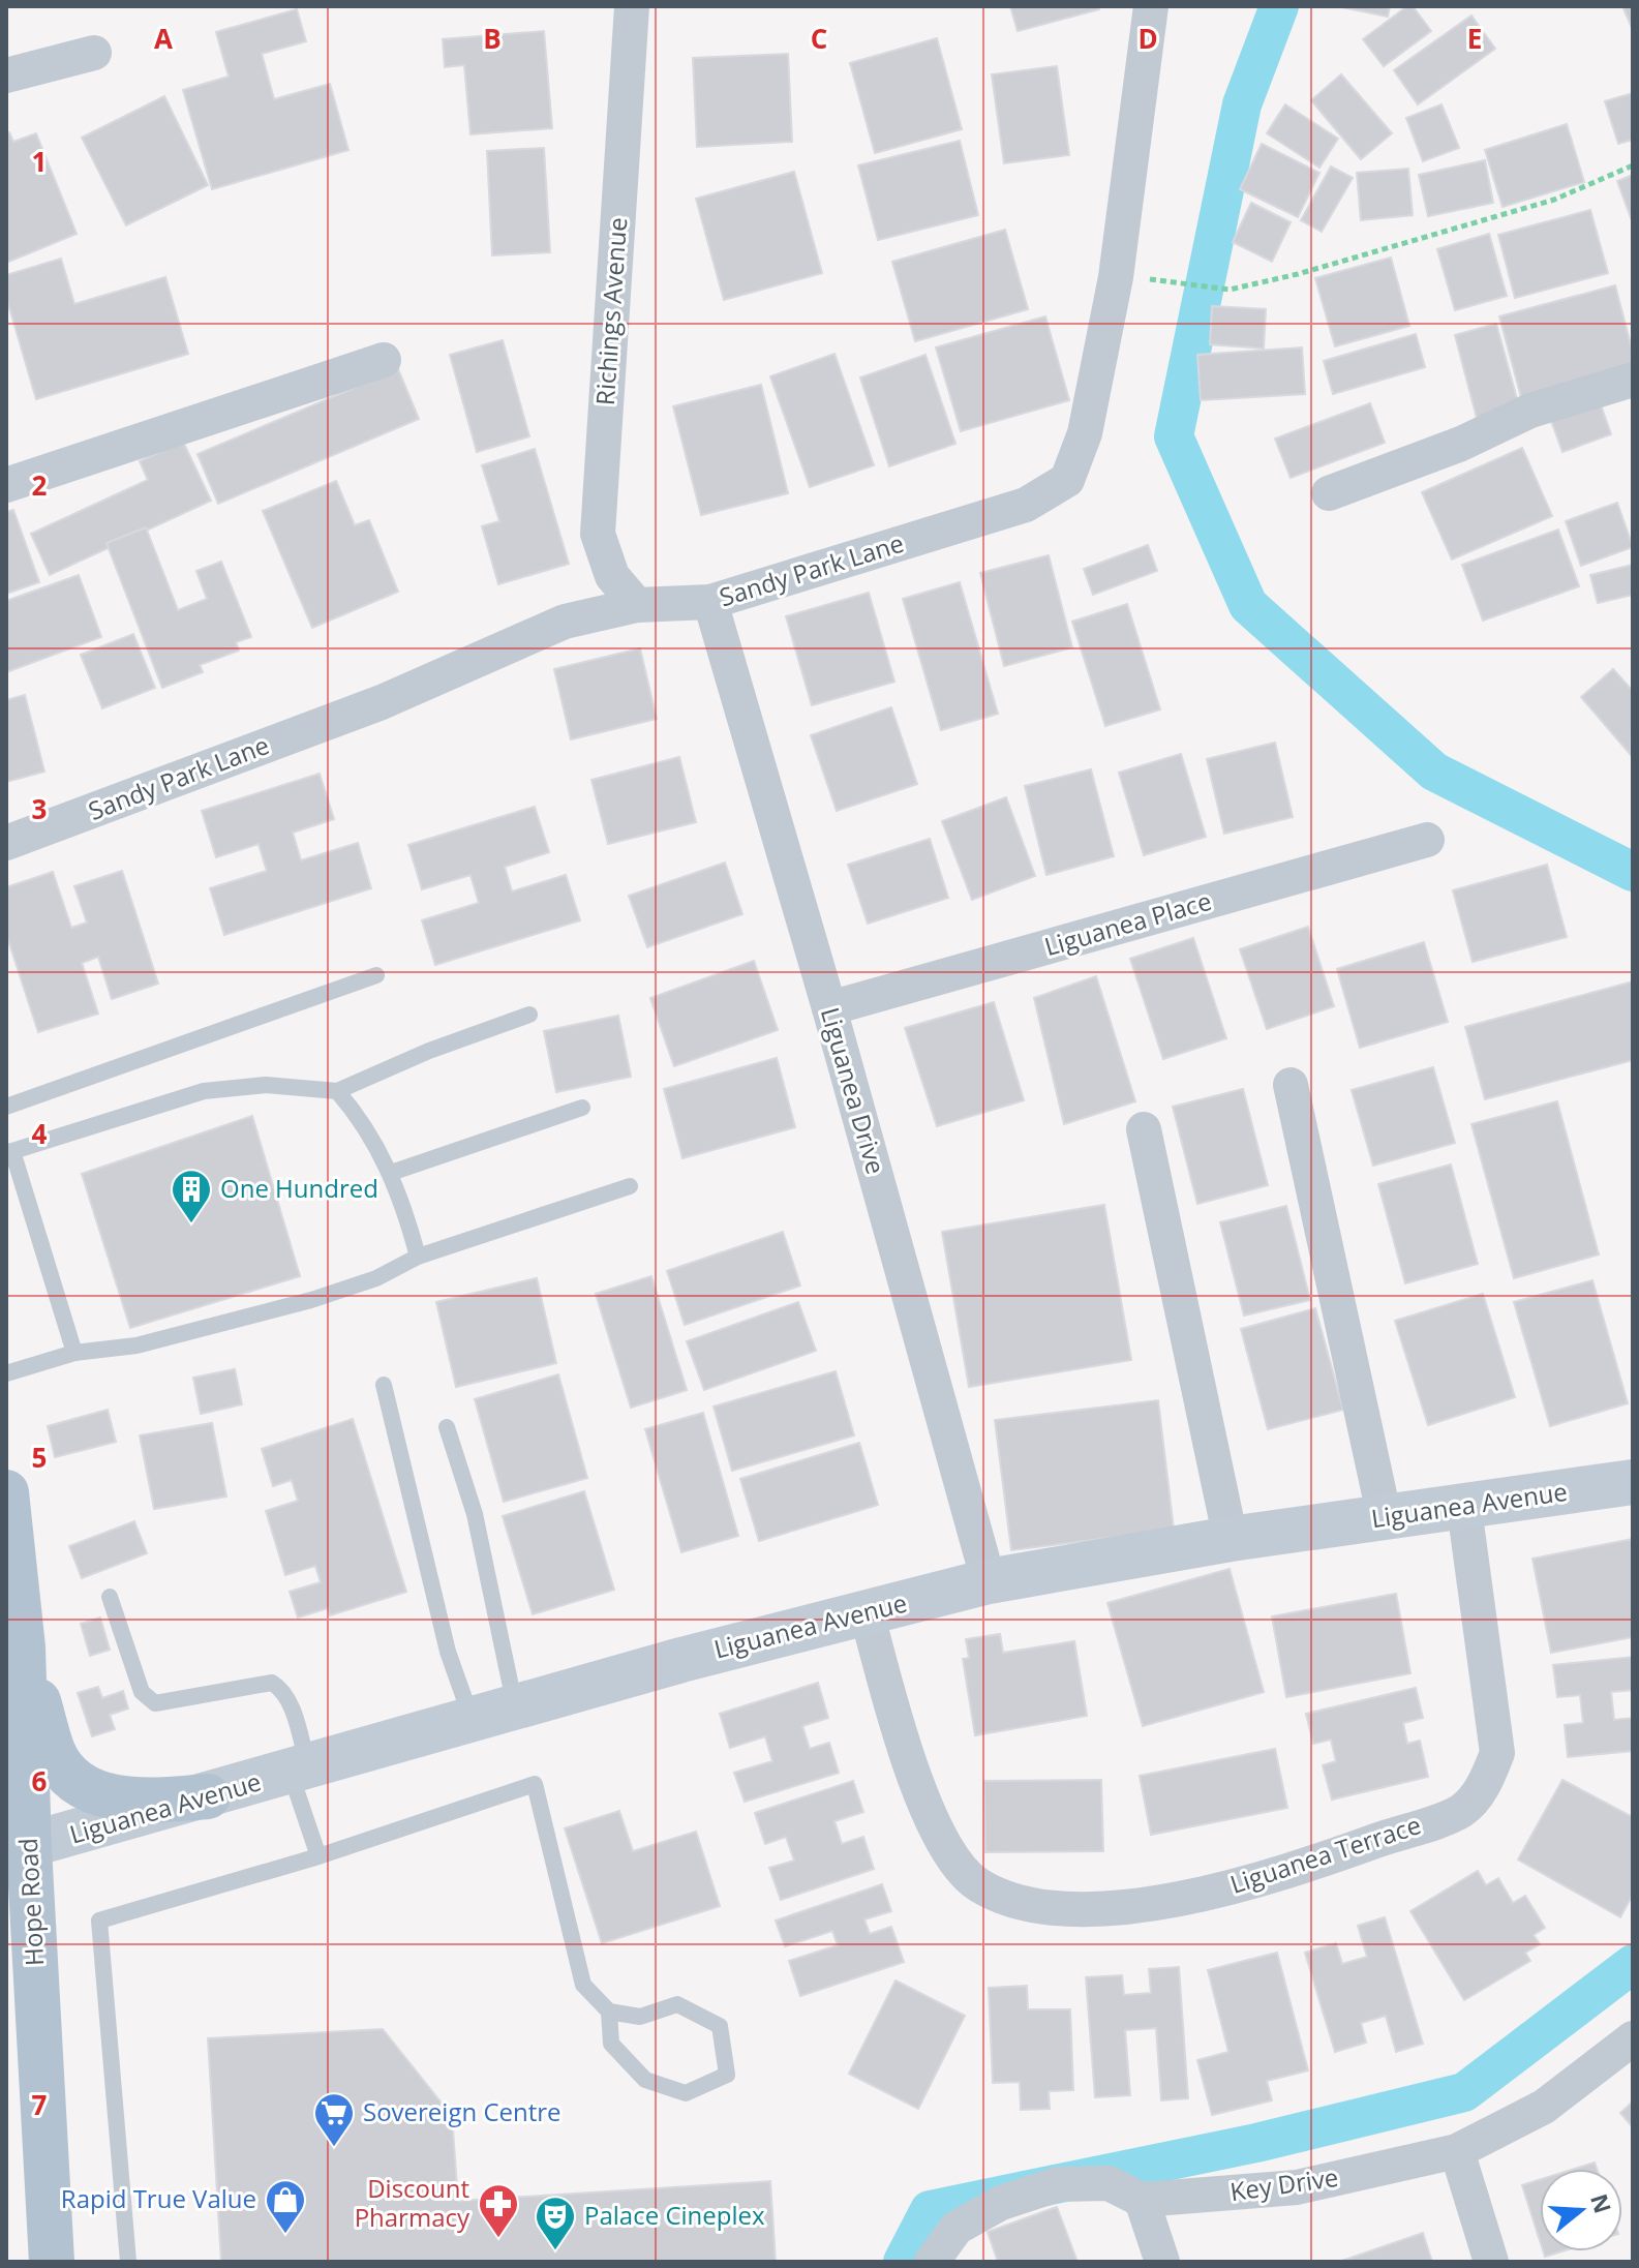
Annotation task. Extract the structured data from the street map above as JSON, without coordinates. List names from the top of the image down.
{
  "streets": {
    "main road": ["Liguanea Avenue", "Hope Road"],
    "street": [
      "Richings Avenue",
      "Sandy Park Lane",
      "Liguanea Place",
      "Liguanea Drive",
      "Liguanea Terrace",
      "Key Drive"
    ]
  },
  "crossings": [
    ["Richings Avenue", "Sandy Park Lane"],
    ["Sandy Park Lane", "Liguanea Drive"],
    ["Liguanea Place", "Liguanea Drive"],
    ["Liguanea Drive", "Liguanea Avenue"],
    ["Liguanea Avenue", "Liguanea Terrace"],
    ["Liguanea Avenue", "Hope Road"]
  ],
  "places": {
    "building": ["One Hundred"],
    "supermarket": ["Sovereign Centre"],
    "shop": ["Rapid True Value"],
    "pharmacy": ["Discount Pharmacy"],
    "theatre": ["Palace Cineplex"]
  },
  "north": "right",
  "grid": {
    "columns": [
      "A",
      "B",
      "C",
      "D",
      "E"
    ],
    "rows": [
      "1",
      "2",
      "3",
      "4",
      "5",
      "6",
      "7"
    ]
  }
}
